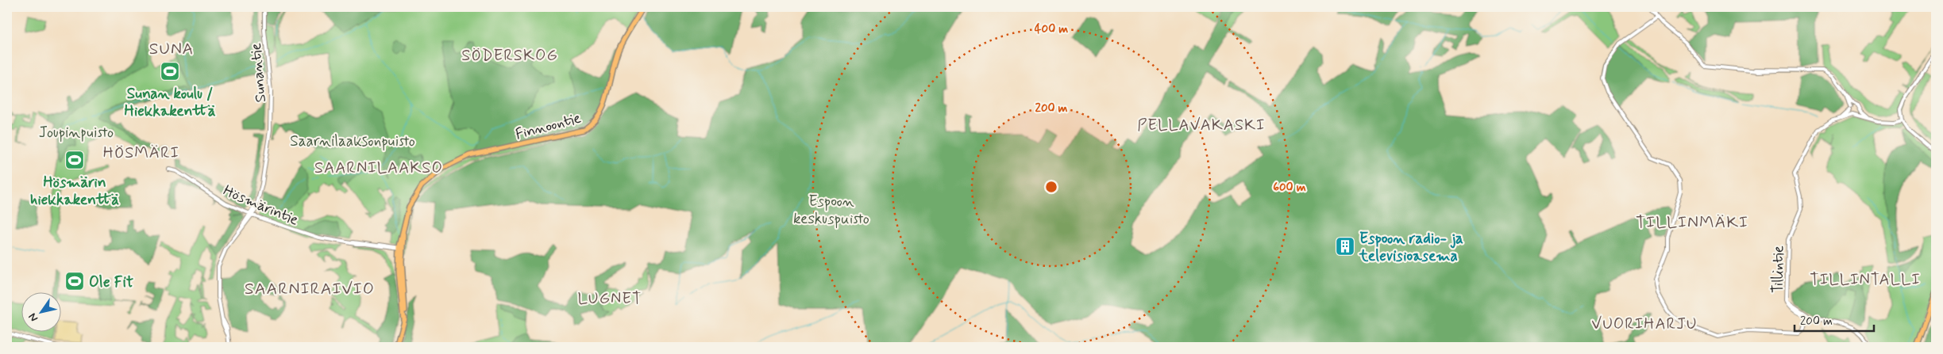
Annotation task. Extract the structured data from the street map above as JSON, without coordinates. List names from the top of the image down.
{
  "streets": {
    "main road": ["Finnoontie"],
    "street": ["Sunantie", "Hösmärintie", "Tillintie"]
  },
  "crossings": [
    ["Sunantie", "Hösmärintie"],
    ["Finnoontie", "Hösmärintie"]
  ],
  "districts": [
    "SUNA",
    "SÖDERSKOG",
    "PELLAVAKASKI",
    "HÖSMÄRI",
    "SAARNILAAKSO",
    "TILLINMÄKI",
    "TILLINTALLI",
    "SAARNIRAIVIO",
    "LUGNET",
    "VUORIHARJU"
  ],
  "parks": ["Joupinpuisto", "Saarnilaaksonpuisto", "Espoon keskuspuisto"],
  "places": {
    "sports": ["Sunan koulu / Hiekkakenttä", "Hösmärin hiekkakenttä", "Ole Fit"],
    "building": ["Espoon radio- ja televisioasema"]
  },
  "scale_bar": "200 m",
  "north": "bottom left",
  "rings": ["400 m", "200 m", "600 m"]
}
